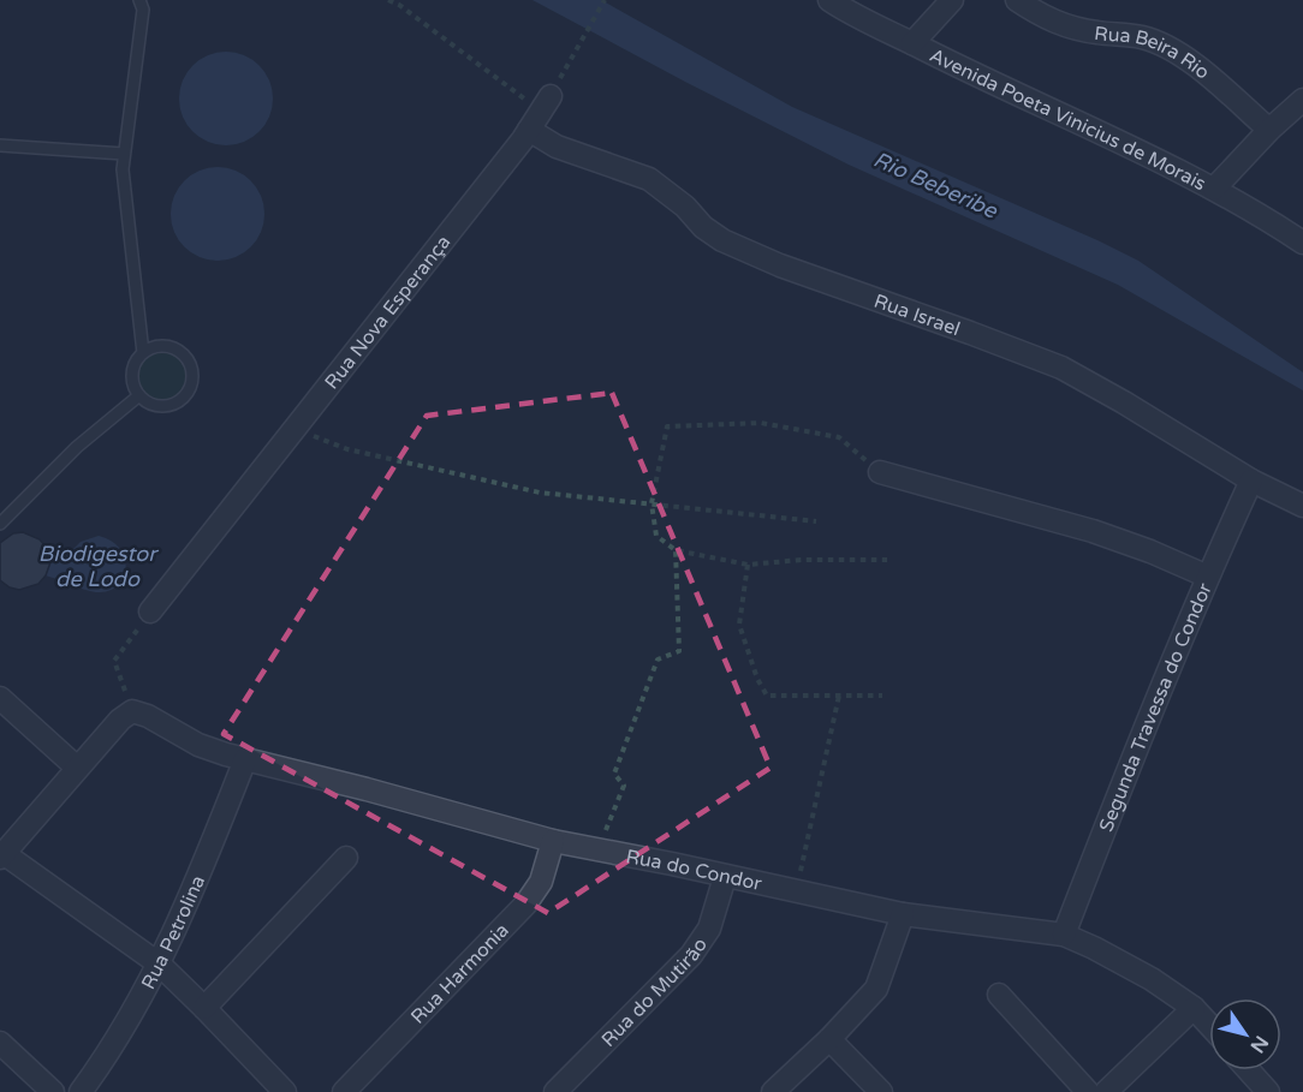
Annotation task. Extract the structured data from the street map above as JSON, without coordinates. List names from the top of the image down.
{
  "streets": {
    "street": [
      "Rua Beira Rio",
      "Avenida Poeta Vinicius de Morais",
      "Rua Nova Esperança",
      "Rua Israel",
      "Segunda Travessa do Condor",
      "Rua do Condor",
      "Rua Petrolina",
      "Rua Harmonia",
      "Rua do Mutirão"
    ]
  },
  "crossings": [
    ["Rua Nova Esperança", "Rua Israel"],
    ["Rua Israel", "Segunda Travessa do Condor"],
    ["Segunda Travessa do Condor", "Rua do Condor"],
    ["Rua do Condor", "Rua Petrolina"],
    ["Rua do Condor", "Rua Harmonia"],
    ["Rua do Condor", "Rua do Mutirão"]
  ],
  "water": ["Rio Beberibe", "Biodigestor de Lodo"],
  "north": "bottom right"
}
